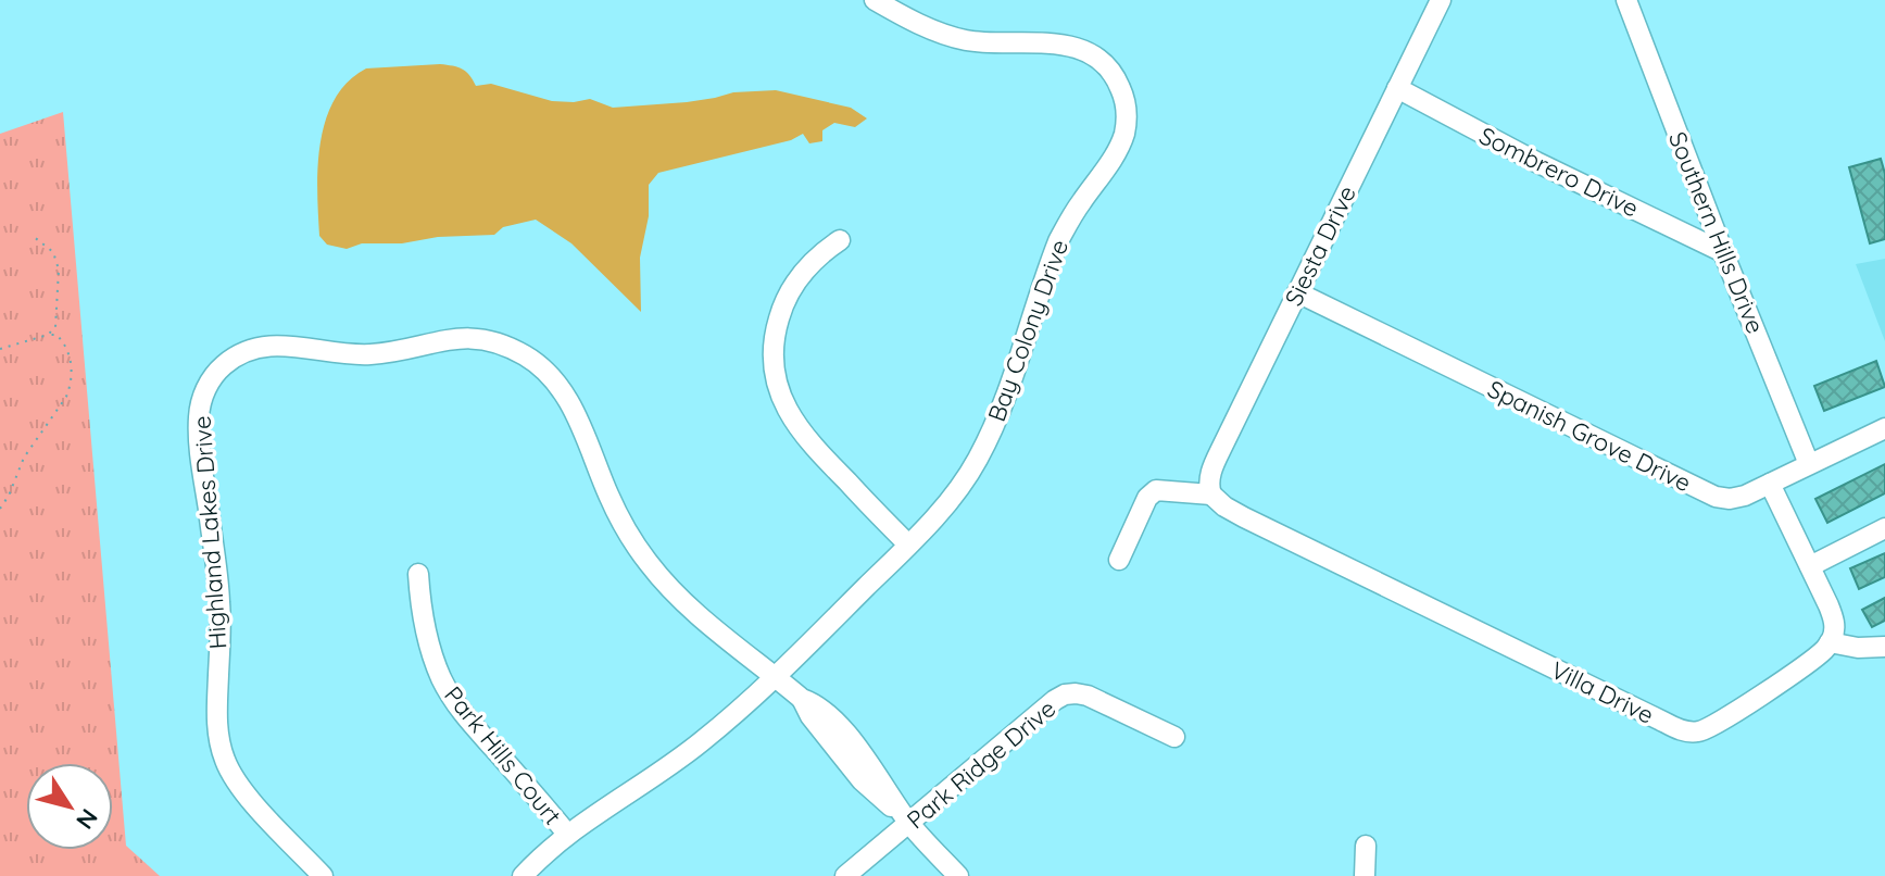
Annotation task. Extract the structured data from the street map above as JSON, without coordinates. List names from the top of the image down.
{
  "streets": {
    "street": [
      "Sombrero Drive",
      "Southern Hills Drive",
      "Siesta Drive",
      "Bay Colony Drive",
      "Spanish Grove Drive",
      "Highland Lakes Drive",
      "Villa Drive",
      "Park Hills Court",
      "Park Ridge Drive"
    ]
  },
  "crossings": [
    ["Sombrero Drive", "Southern Hills Drive"],
    ["Sombrero Drive", "Siesta Drive"],
    ["Southern Hills Drive", "Spanish Grove Drive"],
    ["Siesta Drive", "Spanish Grove Drive"],
    ["Siesta Drive", "Villa Drive"],
    ["Bay Colony Drive", "Highland Lakes Drive"],
    ["Highland Lakes Drive", "Park Ridge Drive"]
  ],
  "north": "bottom right"
}
